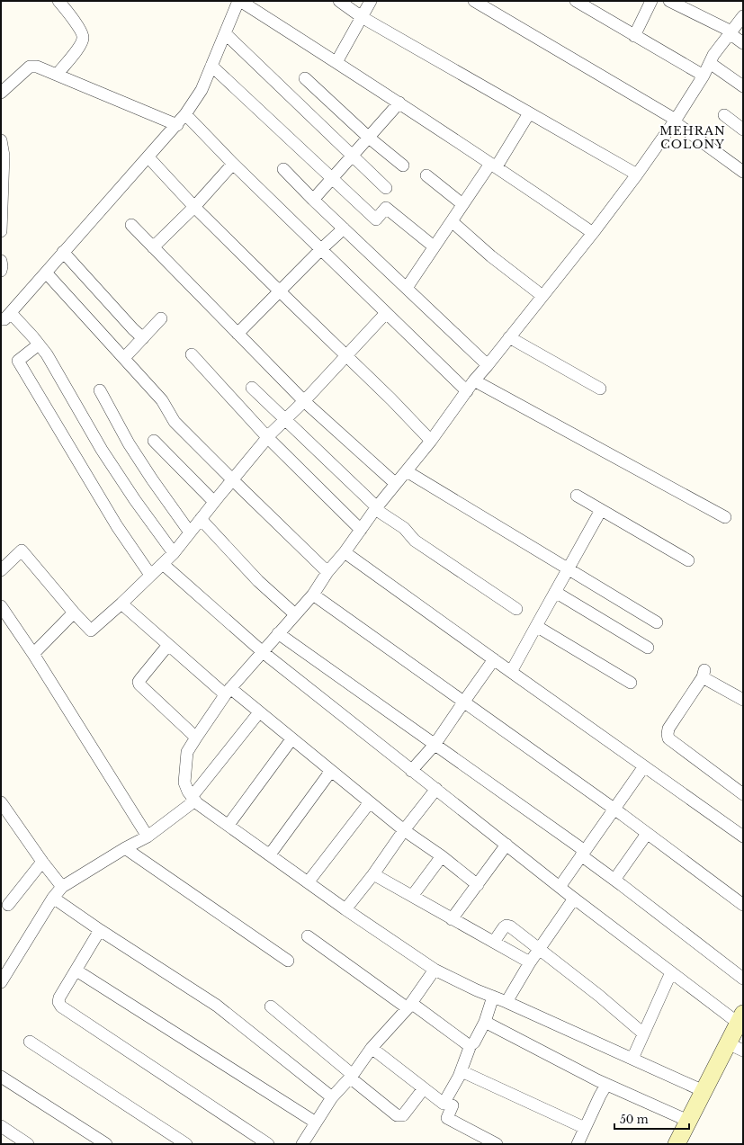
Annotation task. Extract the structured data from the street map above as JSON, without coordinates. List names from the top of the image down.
{
  "districts": ["MEHRAN COLONY"],
  "scale_bar": "50 m"
}
